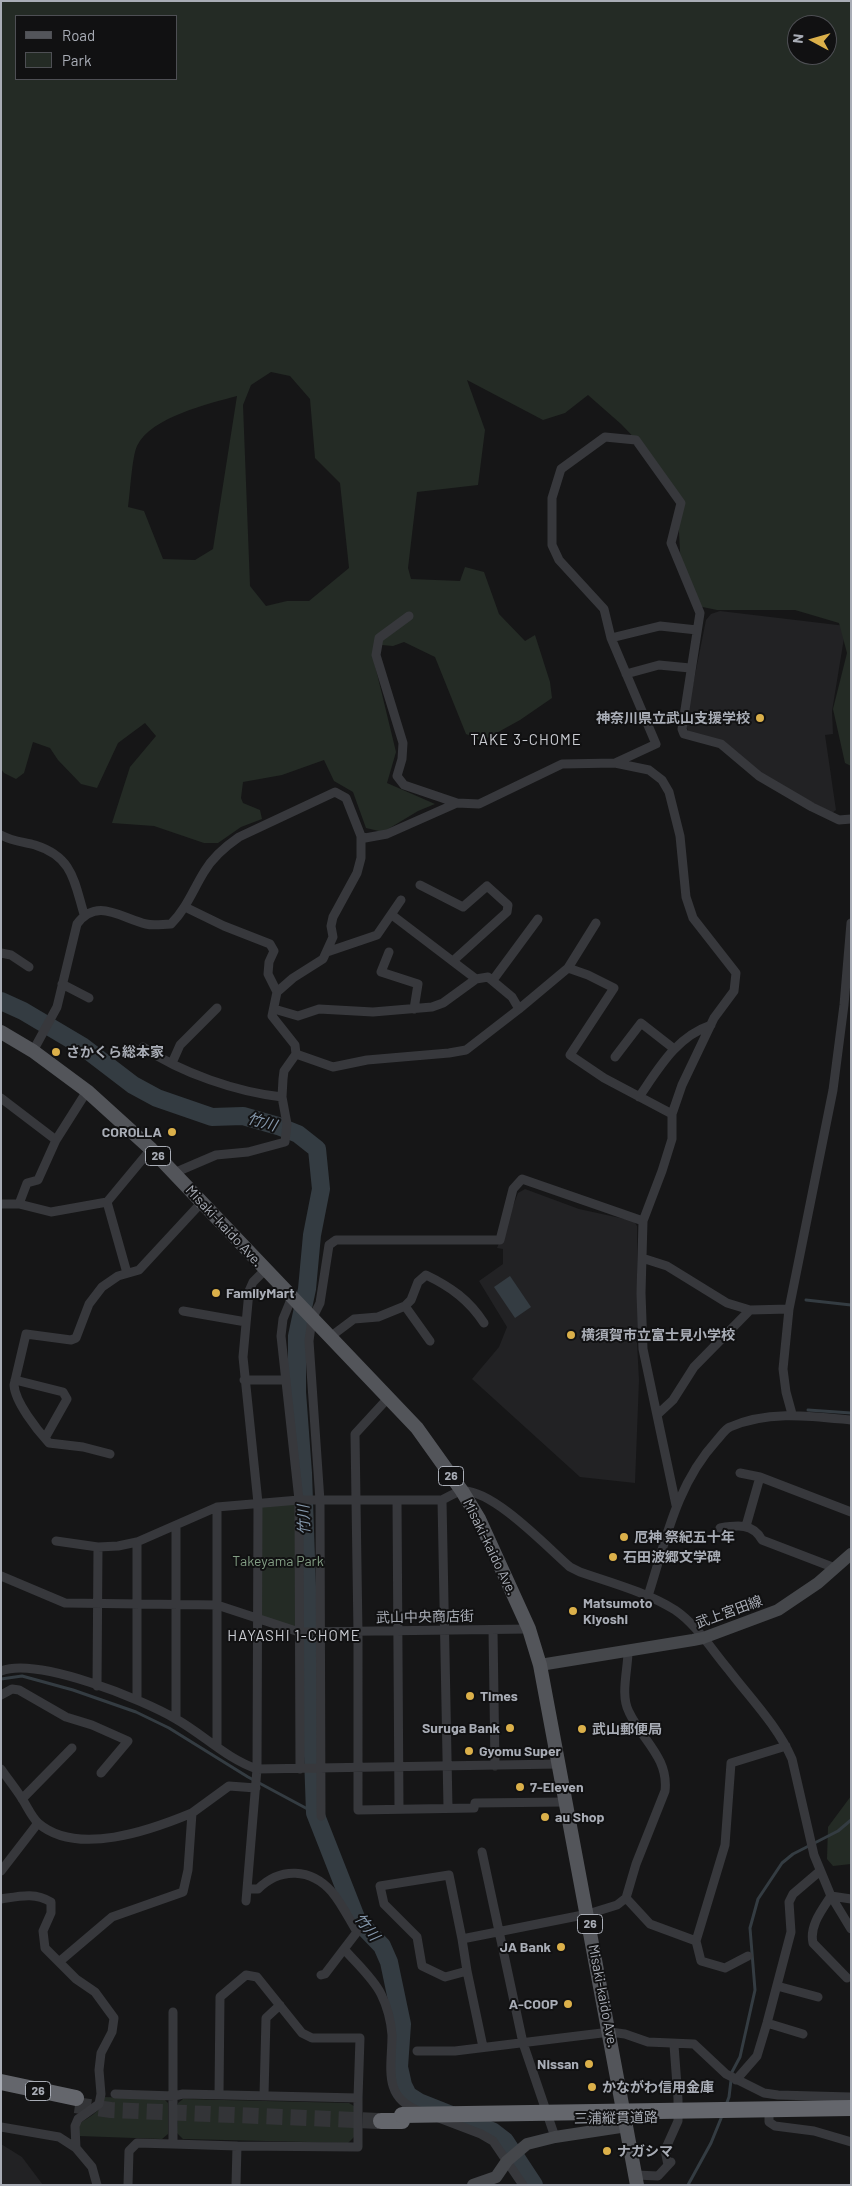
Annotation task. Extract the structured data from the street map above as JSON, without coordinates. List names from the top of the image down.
{
  "streets": {
    "highway": ["26", "三浦縦貫道路"],
    "main road": ["Misaki-kaido Ave.", "武上宮田線"],
    "street": ["武山中央商店街"]
  },
  "crossings": [
    ["Misaki-kaido Ave.", "武上宮田線"],
    ["Misaki-kaido Ave.", "武山中央商店街"]
  ],
  "districts": ["TAKE 3-CHOME", "HAYASHI 1-CHOME"],
  "water": ["竹川"],
  "parks": ["Takeyama Park"],
  "places": [
    "神奈川県立武山支援学校",
    "さかくら総本家",
    "COROLLA",
    "FamilyMart",
    "横須賀市立富士見小学校",
    "厄神 祭紀五十年",
    "石田波郷文学碑",
    "Matsumoto Kiyoshi",
    "Times",
    "Suruga Bank",
    "武山郵便局",
    "Gyomu Super",
    "7-Eleven",
    "au Shop",
    "JA Bank",
    "A-COOP",
    "Nissan",
    "かながわ信用金庫",
    "ナガシマ"
  ],
  "legend": ["Road", "Park"],
  "north": "left"
}
